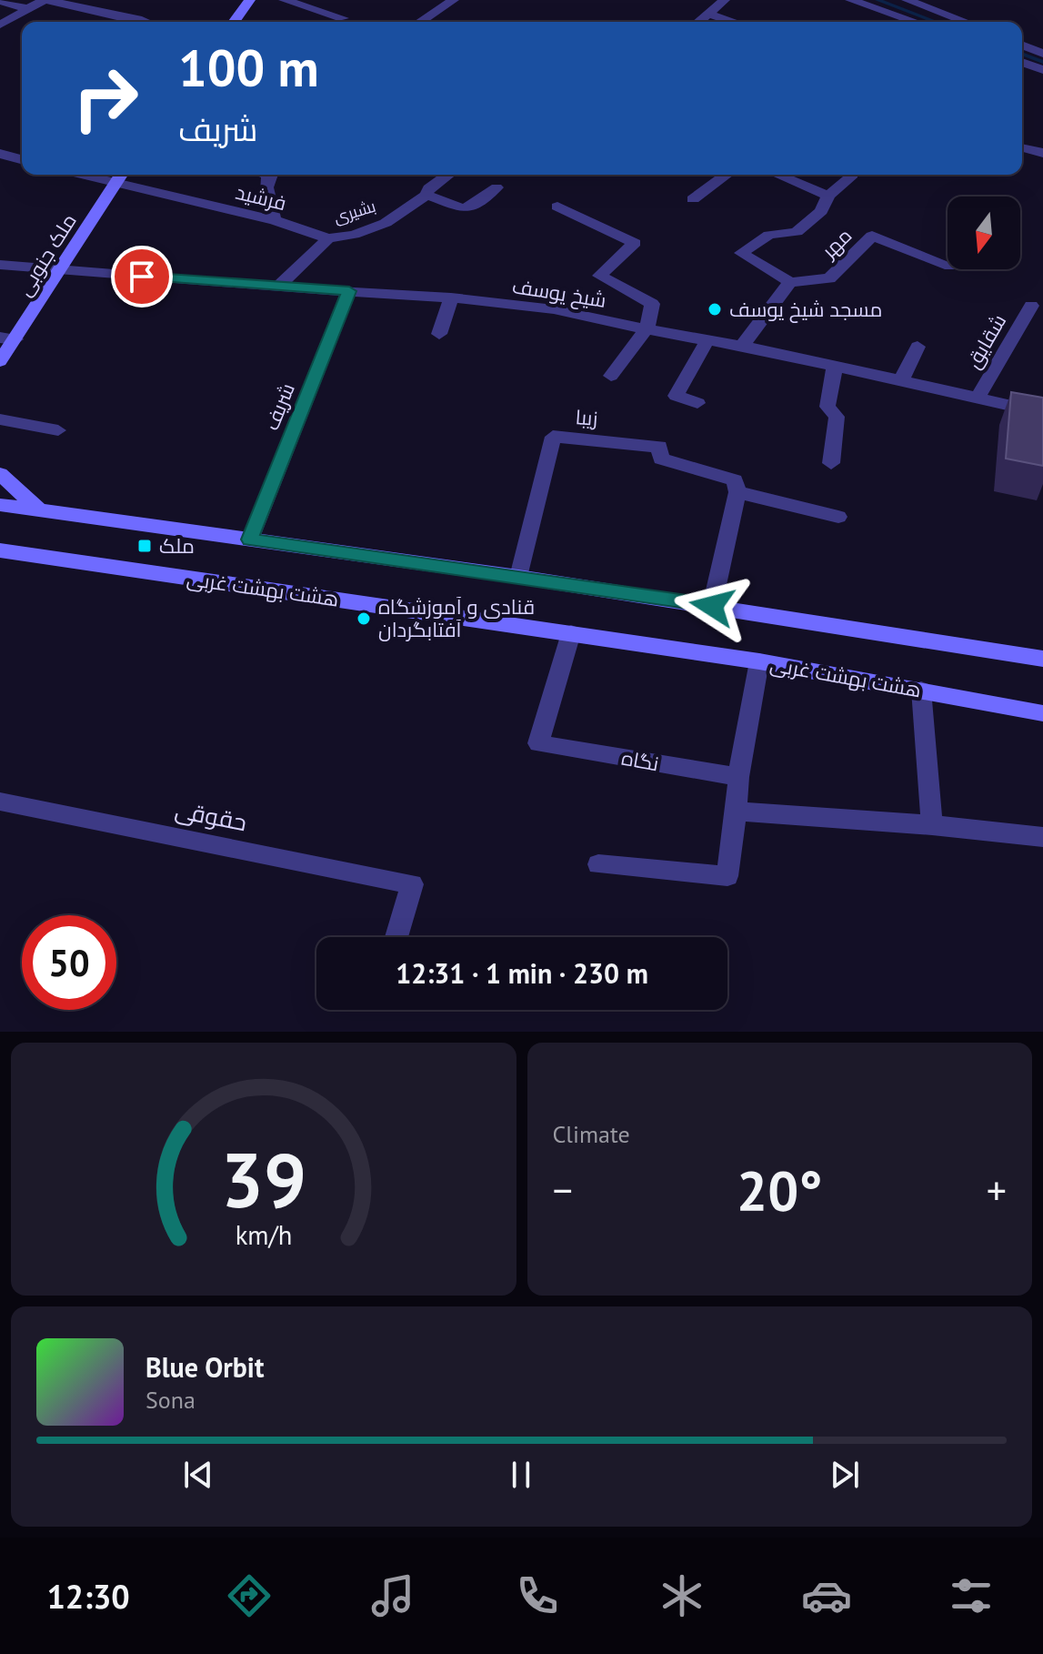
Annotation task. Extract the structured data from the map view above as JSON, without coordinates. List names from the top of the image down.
{
  "streets": {
    "main road": ["ملک جنوبی", "هشت بهشت غربی"],
    "street": [
      "فرشید",
      "بشیری",
      "مهر",
      "شیخ یوسف",
      "شقایق",
      "شریف",
      "زیبا",
      "نگاه",
      "حقوقی"
    ]
  },
  "crossings": [
    ["فرشید", "بشیری"],
    ["فرشید", "ملک جنوبی"],
    ["ملک جنوبی", "شیخ یوسف"],
    ["شیخ یوسف", "شقایق"],
    ["شیخ یوسف", "شریف"],
    ["هشت بهشت غربی", "نگاه"]
  ],
  "places": {
    "other": ["مسجد شیخ یوسف", "قنادی و آموزشگاه آفتابگردان"],
    "transit": ["ملک"]
  },
  "north": "bottom",
  "page": {
    "turn": ["100 m", "شریف"],
    "limit": "50",
    "trip": "12:31 · 1 min · 230 m",
    "tile": "Climate",
    "heat": ["−", "20°", "+"],
    "song": ["Blue Orbit", "Sona"],
    "tabs": "12:30",
    "gauge": ["39", "km/h"]
  }
}
